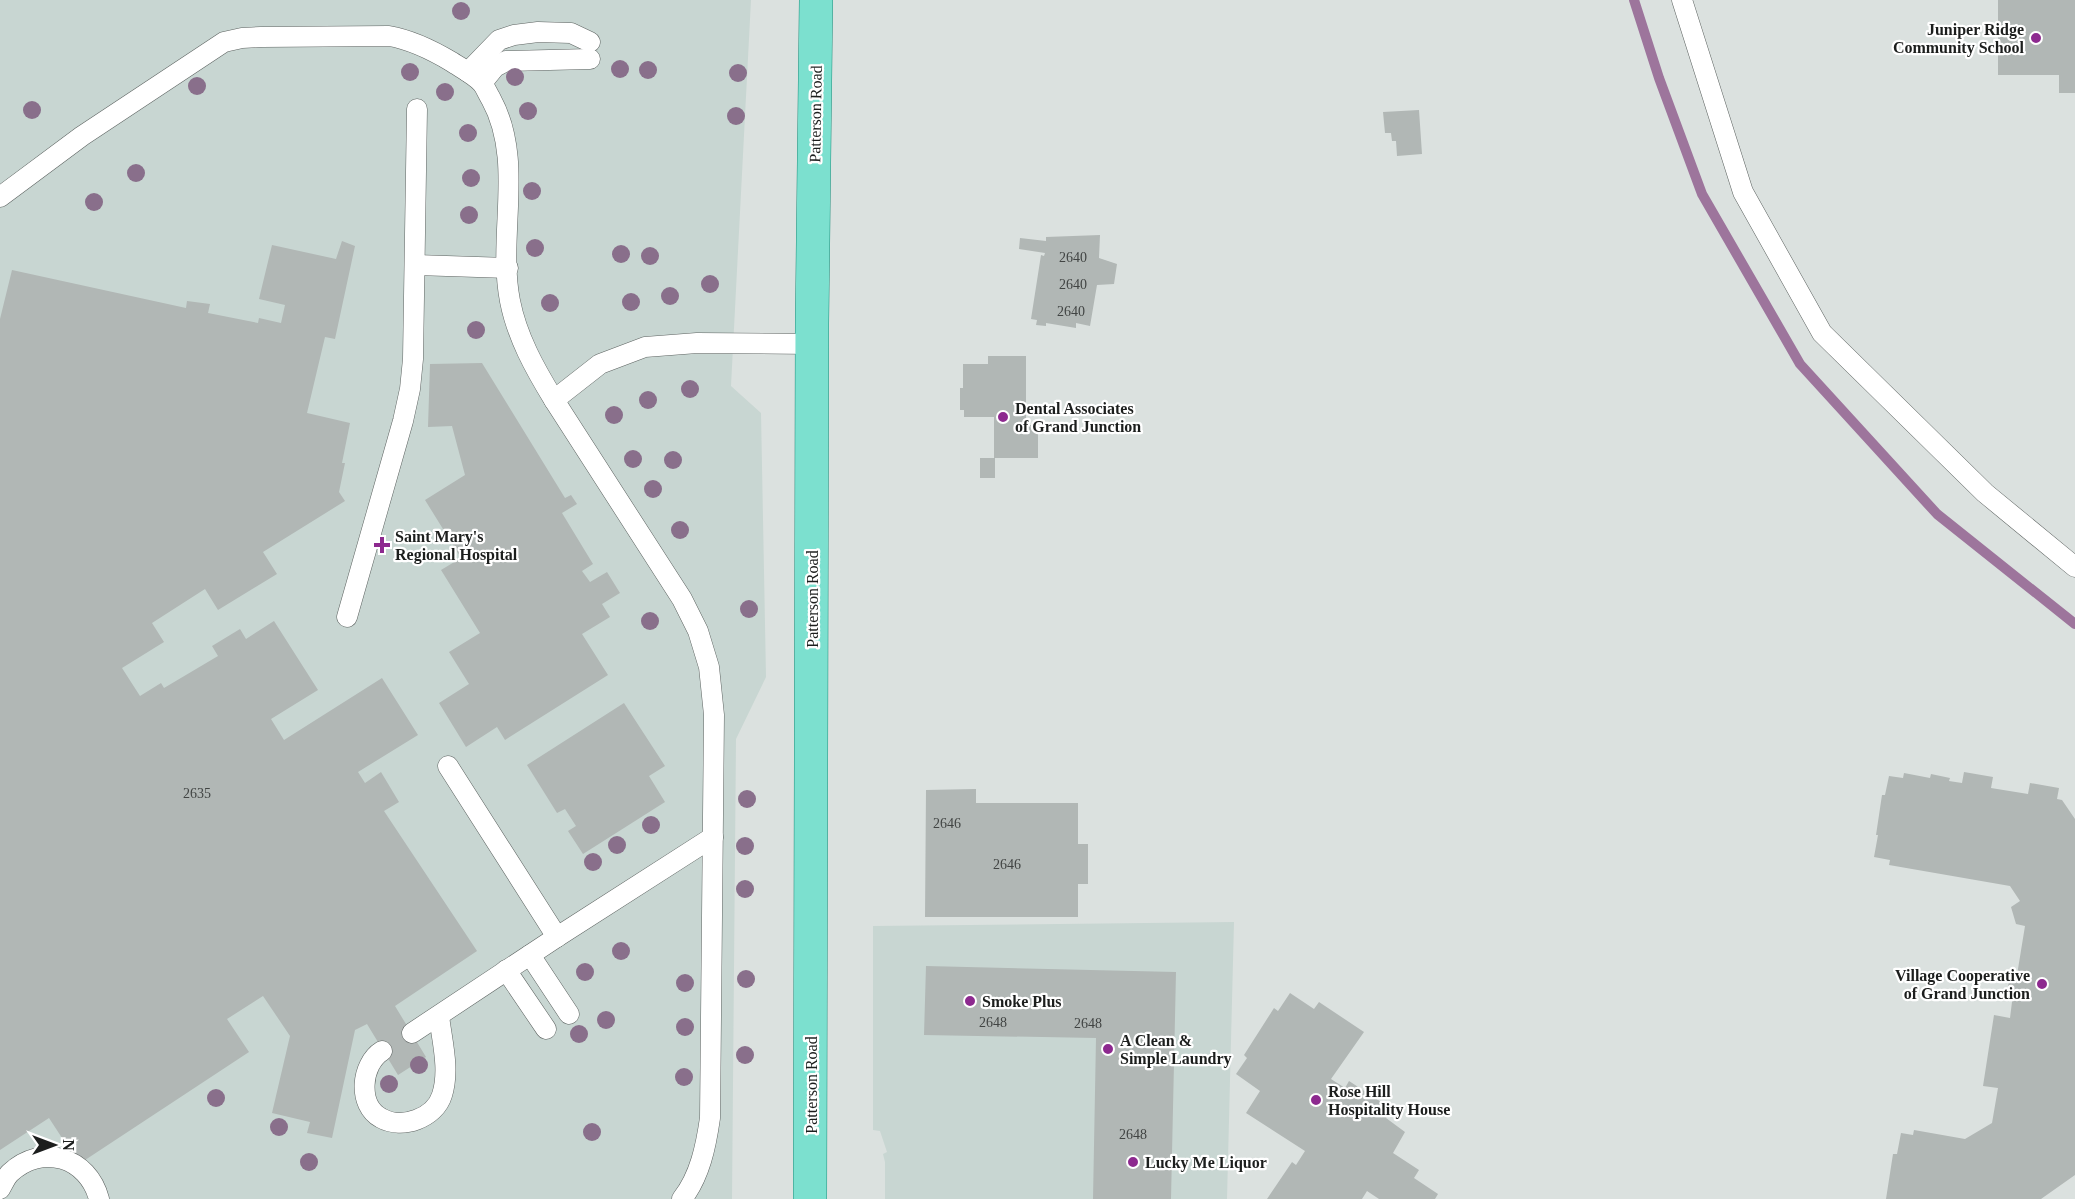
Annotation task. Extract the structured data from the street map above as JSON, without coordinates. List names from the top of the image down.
{
  "streets": {
    "main road": ["Patterson Road"]
  },
  "places": {
    "other": [
      "Juniper Ridge Community School",
      "Dental Associates of Grand Junction",
      "Village Cooperative of Grand Junction",
      "Smoke Plus",
      "A Clean & Simple Laundry",
      "Rose Hill Hospitality House",
      "Lucky Me Liquor"
    ],
    "health": ["Saint Mary's Regional Hospital"]
  },
  "house_numbers": [
    "2640",
    "2640",
    "2640",
    "2635",
    "2646",
    "2646",
    "2648",
    "2648",
    "2648"
  ],
  "north": "right"
}
